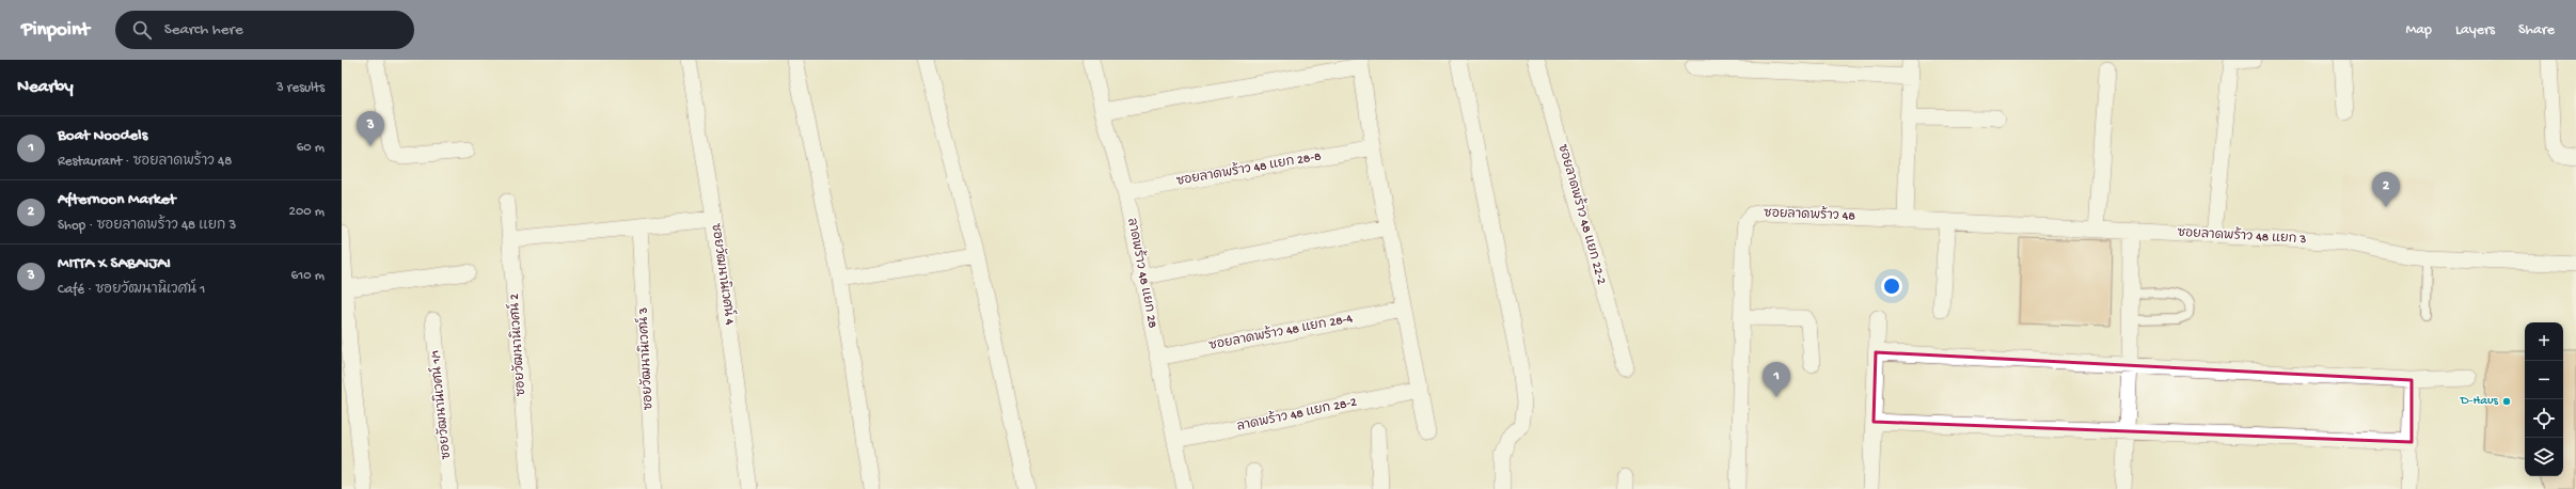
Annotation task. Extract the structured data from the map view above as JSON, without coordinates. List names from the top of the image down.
{
  "streets": {
    "street": [
      "ซอยลาดพร้าว 48 แยก 28-8",
      "ซอยลาดพร้าว 48 แยก 22-2",
      "ซอยลาดพร้าว 48",
      "ซอยลาดพร้าว 48 แยก 3",
      "ลาดพร้าว 48 แยก 28",
      "ซอยวัฒนานิเวศน์ 4",
      "ซอยลาดพร้าว 48 แยก 28-4",
      "ซอยวัฒนานิเวศน์ 2",
      "ซอยวัฒนานิเวศน์ 3",
      "ซอยวัฒนานิเวศน์ 1/1",
      "ลาดพร้าว 48 แยก 28-2"
    ]
  },
  "crossings": [
    ["ซอยลาดพร้าว 48 แยก 28-8", "ลาดพร้าว 48 แยก 28"],
    ["ซอยลาดพร้าว 48", "ซอยลาดพร้าว 48 แยก 3"],
    ["ลาดพร้าว 48 แยก 28", "ซอยลาดพร้าว 48 แยก 28-4"],
    ["ลาดพร้าว 48 แยก 28", "ลาดพร้าว 48 แยก 28-2"]
  ],
  "places": ["D-Haus"],
  "page": {
    "header": "Pinpoint",
    "search": "Search here",
    "nav": ["Map", "Layers", "Share"],
    "heading": ["Nearby", "3 results"],
    "pins": ["3", "2", "1"],
    "list": [
      {
        "mark": "1",
        "name": "Boat Noodels",
        "note": "Restaurant · ซอยลาดพร้าว 48",
        "value": "60 m"
      },
      {
        "mark": "2",
        "name": "Afternoon Market",
        "note": "Shop · ซอยลาดพร้าว 48 แยก 3",
        "value": "200 m"
      },
      {
        "mark": "3",
        "name": "MITTA X SABAIJAI",
        "note": "Café · ซอยวัฒนานิเวศน์ 1",
        "value": "610 m"
      }
    ],
    "map_buttons": ["+", "−"]
  }
}
